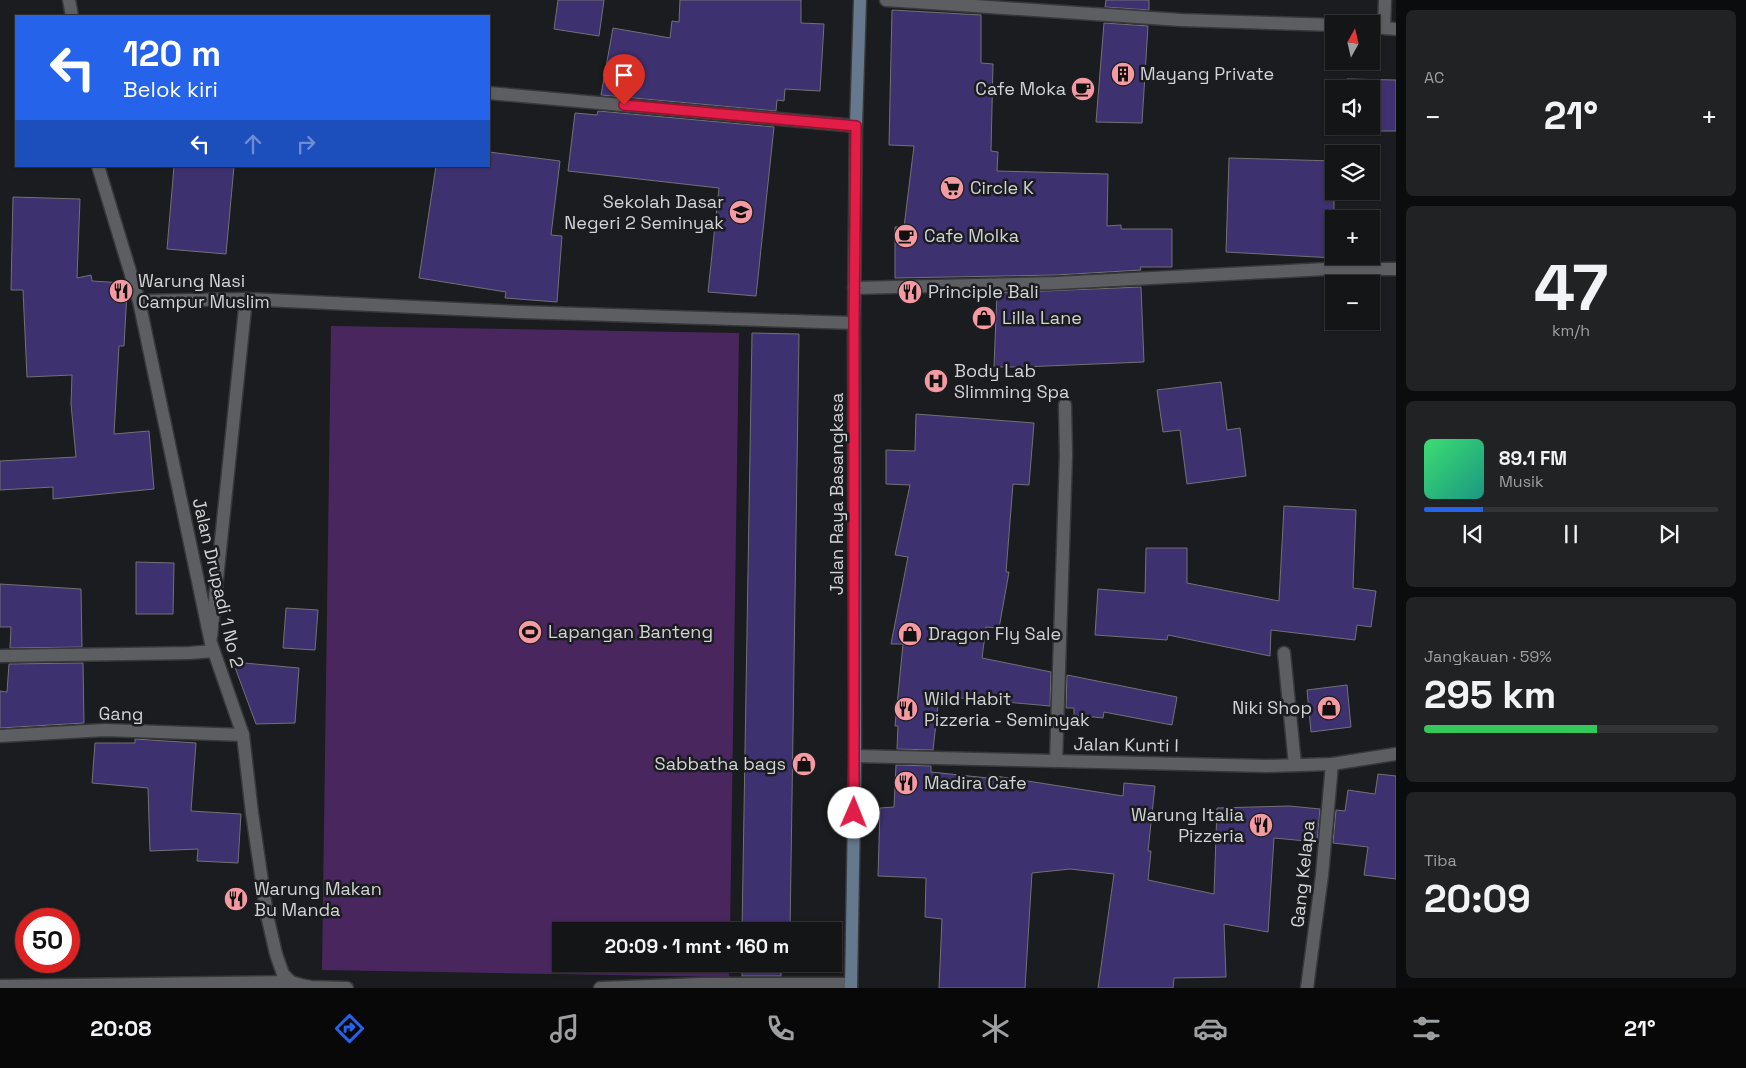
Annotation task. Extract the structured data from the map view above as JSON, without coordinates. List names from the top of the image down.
{
  "streets": {
    "main road": ["Jalan Raya Basangkasa"],
    "street": [
      "Jalan Drupadi 1 No 2",
      "Gang",
      "Jalan Kunti I",
      "Gang Kelapa"
    ]
  },
  "crossings": [
    ["Jalan Raya Basangkasa", "Jalan Kunti I"],
    ["Jalan Drupadi 1 No 2", "Gang"],
    ["Jalan Kunti I", "Gang Kelapa"]
  ],
  "places": {
    "building": ["Mayang Private"],
    "cafe": ["Cafe Moka", "Cafe Molka"],
    "supermarket": ["Circle K"],
    "school or university": ["Sekolah Dasar Negeri 2 Seminyak"],
    "restaurant": [
      "Warung Nasi Campur Muslim",
      "Principle Bali",
      "Wild Habit Pizzeria - Seminyak",
      "Madira Cafe",
      "Warung Italia Pizzeria",
      "Warung Makan Bu Manda"
    ],
    "shop": [
      "Lilla Lane",
      "Dragon Fly Sale",
      "Niki Shop",
      "Sabbatha bags"
    ],
    "hospital": ["Body Lab Slimming Spa"],
    "sports": ["Lapangan Banteng"]
  },
  "north": "top",
  "page": {
    "tile": [
      "AC",
      ["47", "km/h"],
      ["Jangkauan · 59%", "295 km"],
      ["Tiba", "20:09"]
    ],
    "map_buttons": ["+", "−"],
    "turn": ["120 m", "Belok kiri"],
    "heat": ["−", "21°", "+"],
    "song": ["89.1 FM", "Musik"],
    "limit": "50",
    "trip": "20:09 · 1 mnt · 160 m",
    "tabs": ["20:08", "21°"]
  }
}
